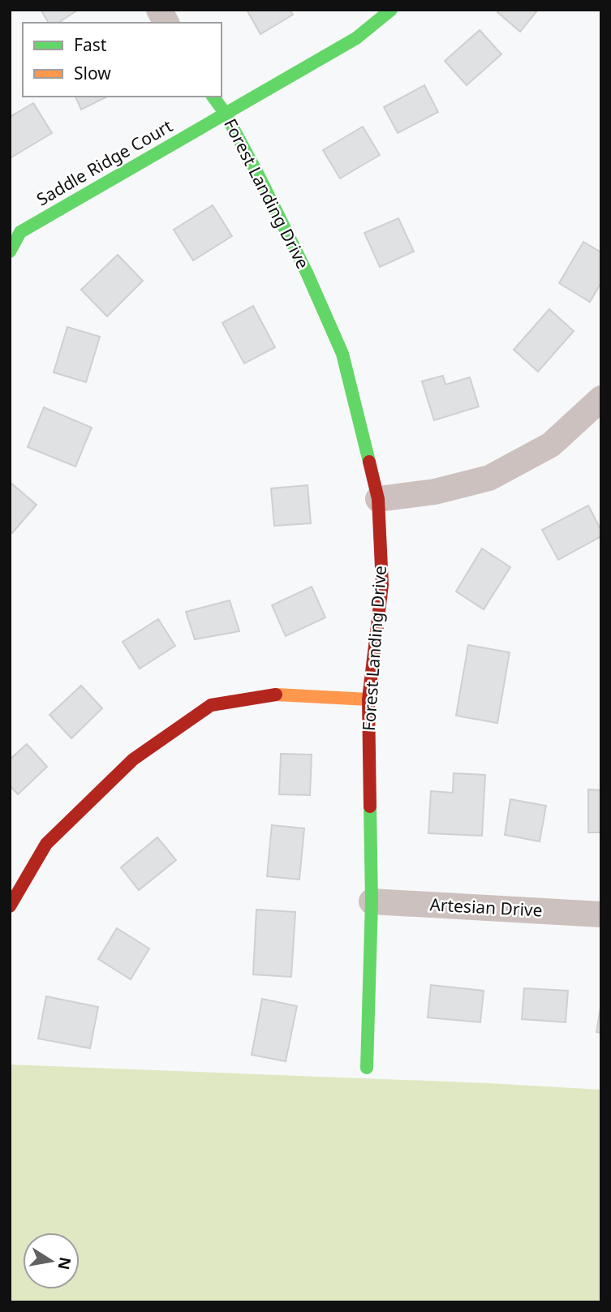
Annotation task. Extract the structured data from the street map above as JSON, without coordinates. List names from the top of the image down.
{
  "streets": {
    "street": ["Saddle Ridge Court", "Forest Landing Drive", "Artesian Drive"]
  },
  "crossings": [
    ["Saddle Ridge Court", "Forest Landing Drive"],
    ["Forest Landing Drive", "Artesian Drive"]
  ],
  "legend": ["Fast", "Slow"],
  "north": "right"
}
